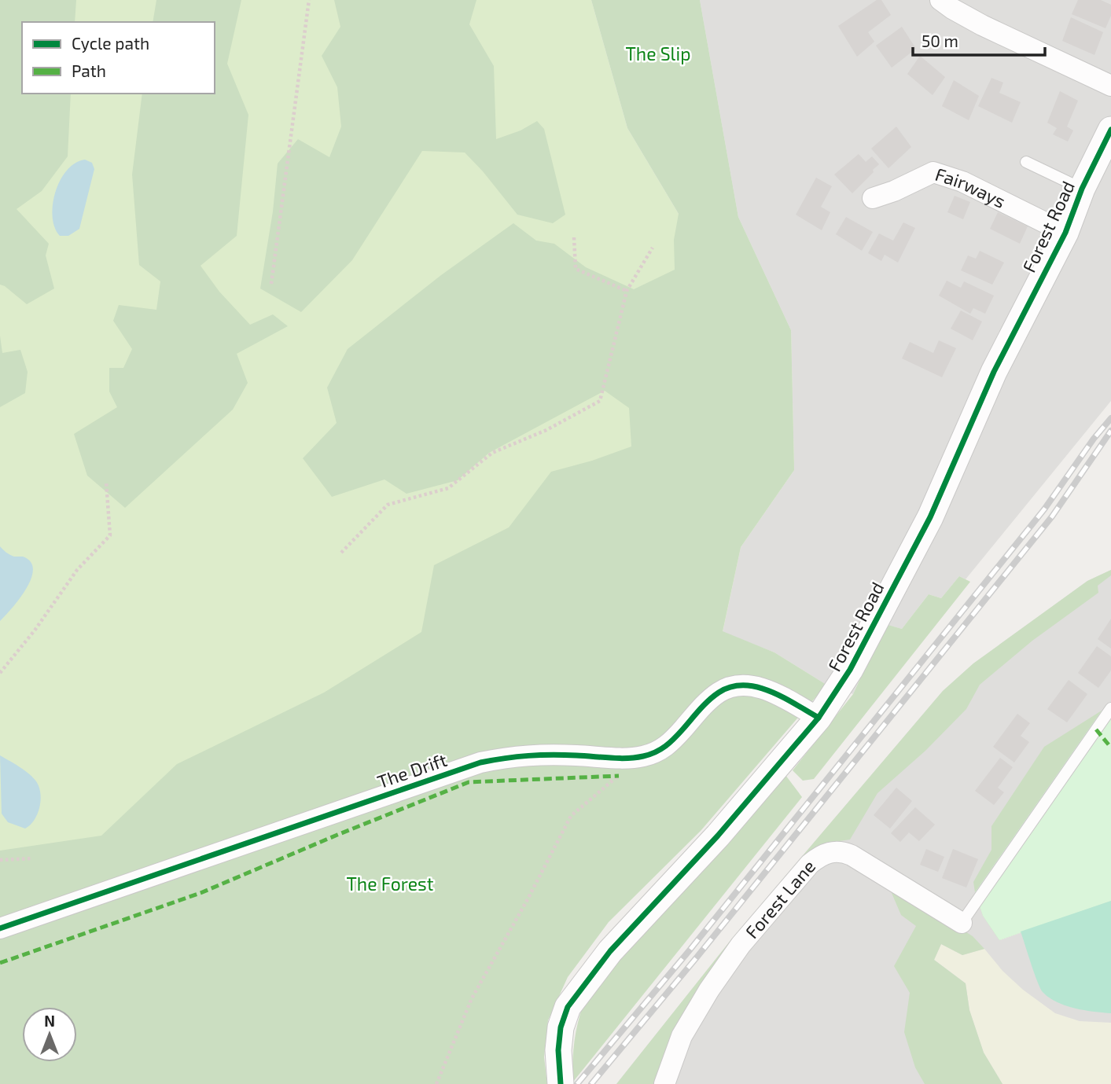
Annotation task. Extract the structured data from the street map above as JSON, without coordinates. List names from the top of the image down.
{
  "streets": {
    "street": [
      "Fairways",
      "Forest Road",
      "The Drift",
      "Forest Lane"
    ]
  },
  "crossings": [
    ["Fairways", "Forest Road"],
    ["Forest Road", "The Drift"]
  ],
  "parks": ["The Slip", "The Forest"],
  "legend": ["Cycle path", "Path"],
  "scale_bar": "50 m",
  "north": "top"
}
